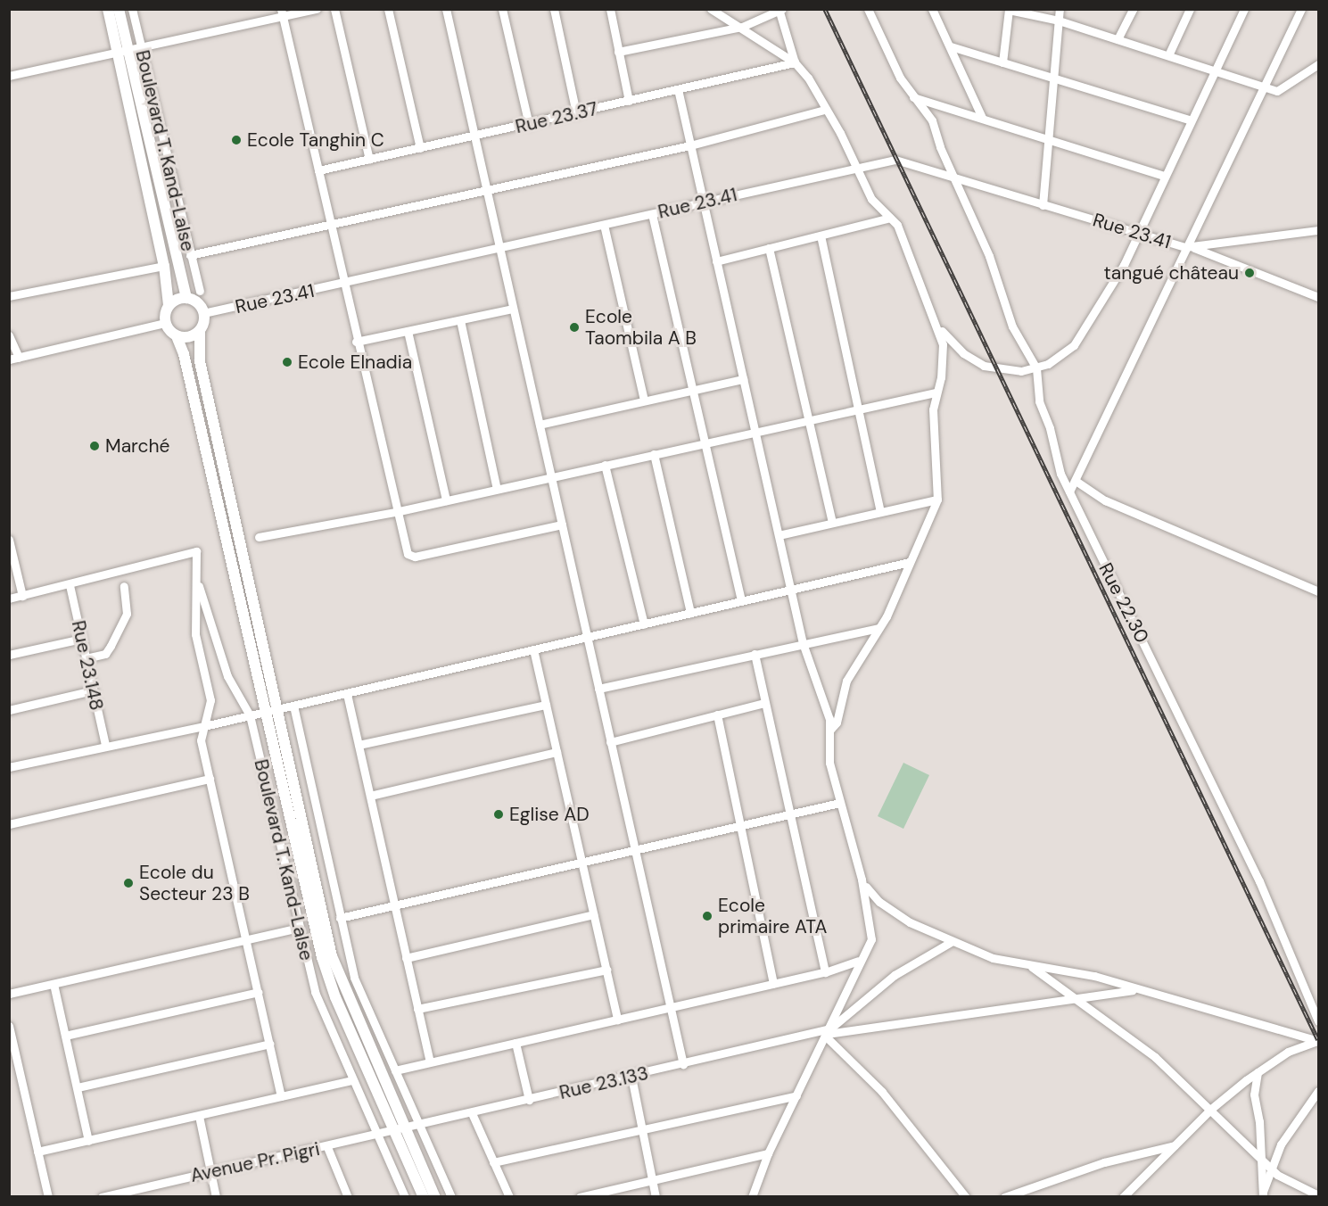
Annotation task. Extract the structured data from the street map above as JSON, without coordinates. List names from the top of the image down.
{
  "streets": {
    "street": [
      "Rue 23.37",
      "Boulevard T. Kand-Lalse",
      "Rue 23.41",
      "Rue 22.30",
      "Rue 23.148",
      "Rue 23.133",
      "Avenue Pr. Pigri"
    ]
  },
  "crossings": [
    ["Boulevard T. Kand-Lalse", "Rue 23.133"],
    ["Boulevard T. Kand-Lalse", "Avenue Pr. Pigri"],
    ["Rue 23.41", "Rue 22.30"],
    ["Rue 23.133", "Avenue Pr. Pigri"]
  ],
  "places": [
    "Ecole Tanghin C",
    "tangué château",
    "Ecole Taombila A B",
    "Ecole Elnadia",
    "Marché",
    "Eglise AD",
    "Ecole du Secteur 23 B",
    "Ecole primaire ATA"
  ]
}
